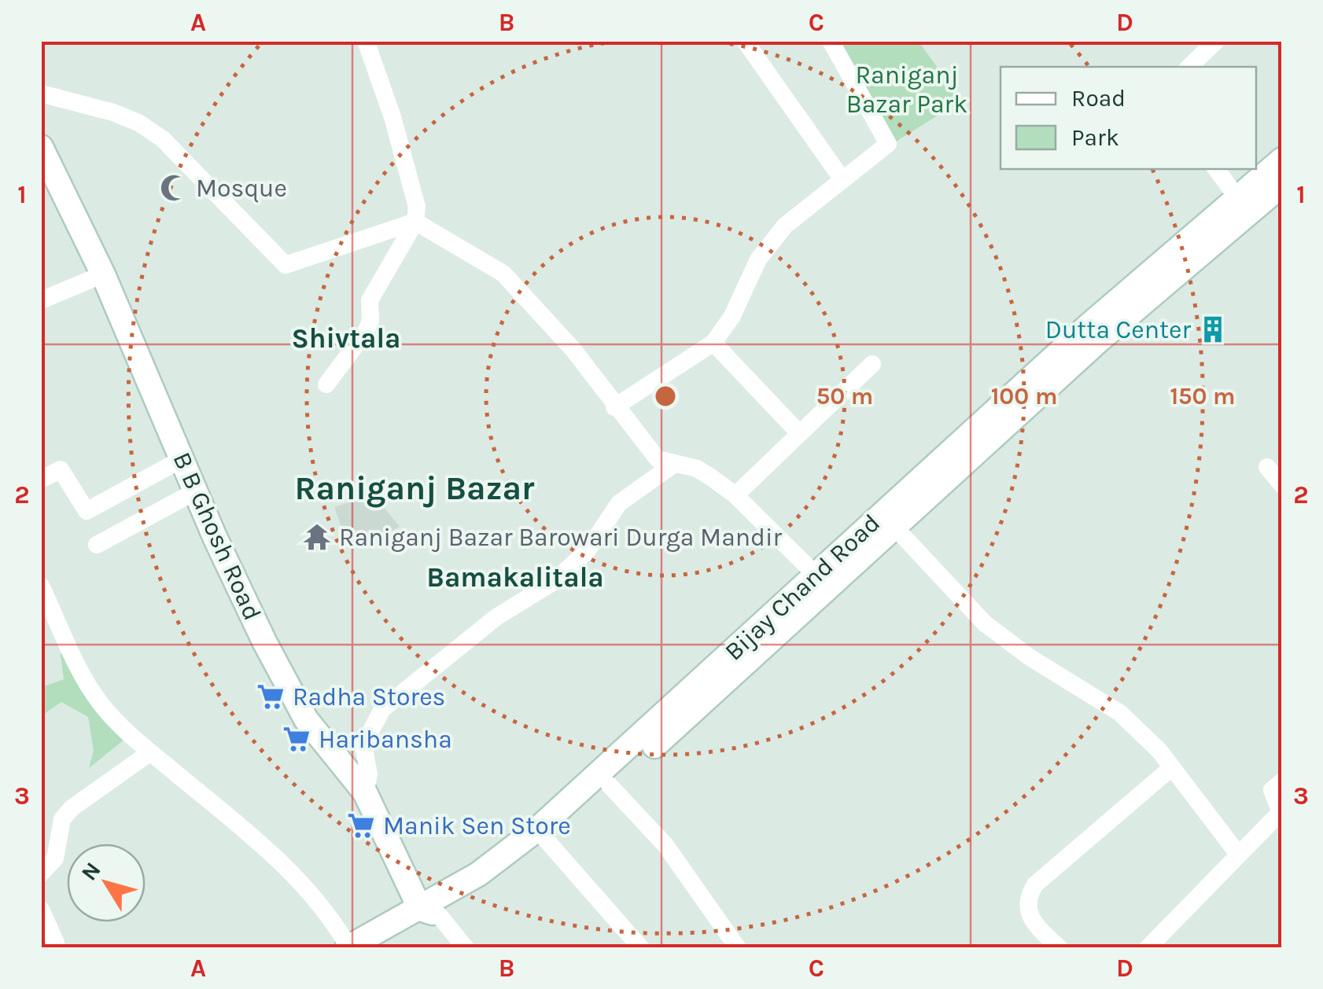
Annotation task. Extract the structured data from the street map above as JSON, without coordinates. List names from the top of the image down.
{
  "streets": {
    "main road": ["B B Ghosh Road", "Bijay Chand Road"]
  },
  "crossings": [
    ["B B Ghosh Road", "Bijay Chand Road"]
  ],
  "districts": ["Shivtala", "Raniganj Bazar", "Bamakalitala"],
  "parks": ["Raniganj Bazar Park"],
  "places": {
    "mosque": ["Mosque"],
    "building": ["Dutta Center"],
    "temple": ["Raniganj Bazar Barowari Durga Mandir"],
    "supermarket": ["Radha Stores", "Haribansha", "Manik Sen Store"]
  },
  "legend": ["Road", "Park"],
  "north": "top left",
  "grid": {
    "columns": [
      "A",
      "B",
      "C",
      "D"
    ],
    "rows": ["1", "2", "3"]
  },
  "rings": ["50 m", "100 m", "150 m"]
}
